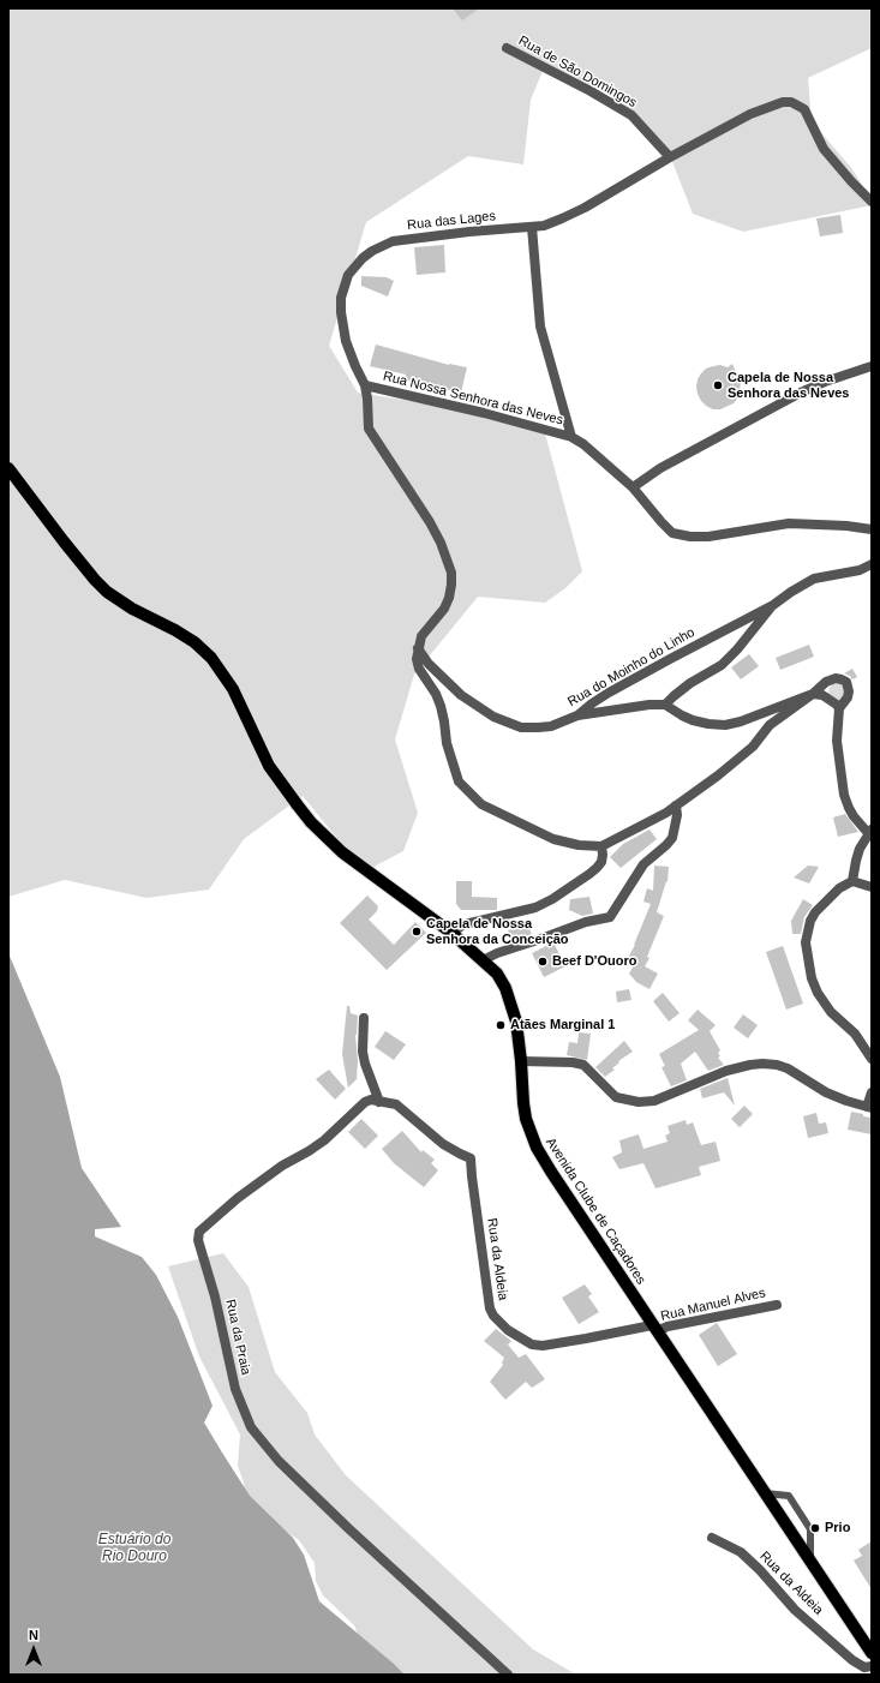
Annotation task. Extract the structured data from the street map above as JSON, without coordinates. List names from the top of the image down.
{
  "streets": {
    "main road": ["Avenida Clube de Caçadores"],
    "street": [
      "Rua de São Domingos",
      "Rua das Lages",
      "Rua Nossa Senhora das Neves",
      "Rua do Moinho do Linho",
      "Rua da Aldeia",
      "Rua Manuel Alves",
      "Rua da Praia"
    ]
  },
  "crossings": [
    ["Rua de São Domingos", "Rua das Lages"],
    ["Rua das Lages", "Rua Nossa Senhora das Neves"],
    ["Rua das Lages", "Rua do Moinho do Linho"],
    ["Avenida Clube de Caçadores", "Rua Manuel Alves"],
    ["Rua da Aldeia", "Rua Manuel Alves"],
    ["Rua da Aldeia", "Rua da Praia"]
  ],
  "water": ["Estuário do Rio Douro"],
  "places": [
    "Capela de Nossa Senhora das Neves",
    "Capela de Nossa Senhora da Conceição",
    "Beef D'Ouoro",
    "Atães Marginal 1",
    "Prio"
  ],
  "north": "top"
}
